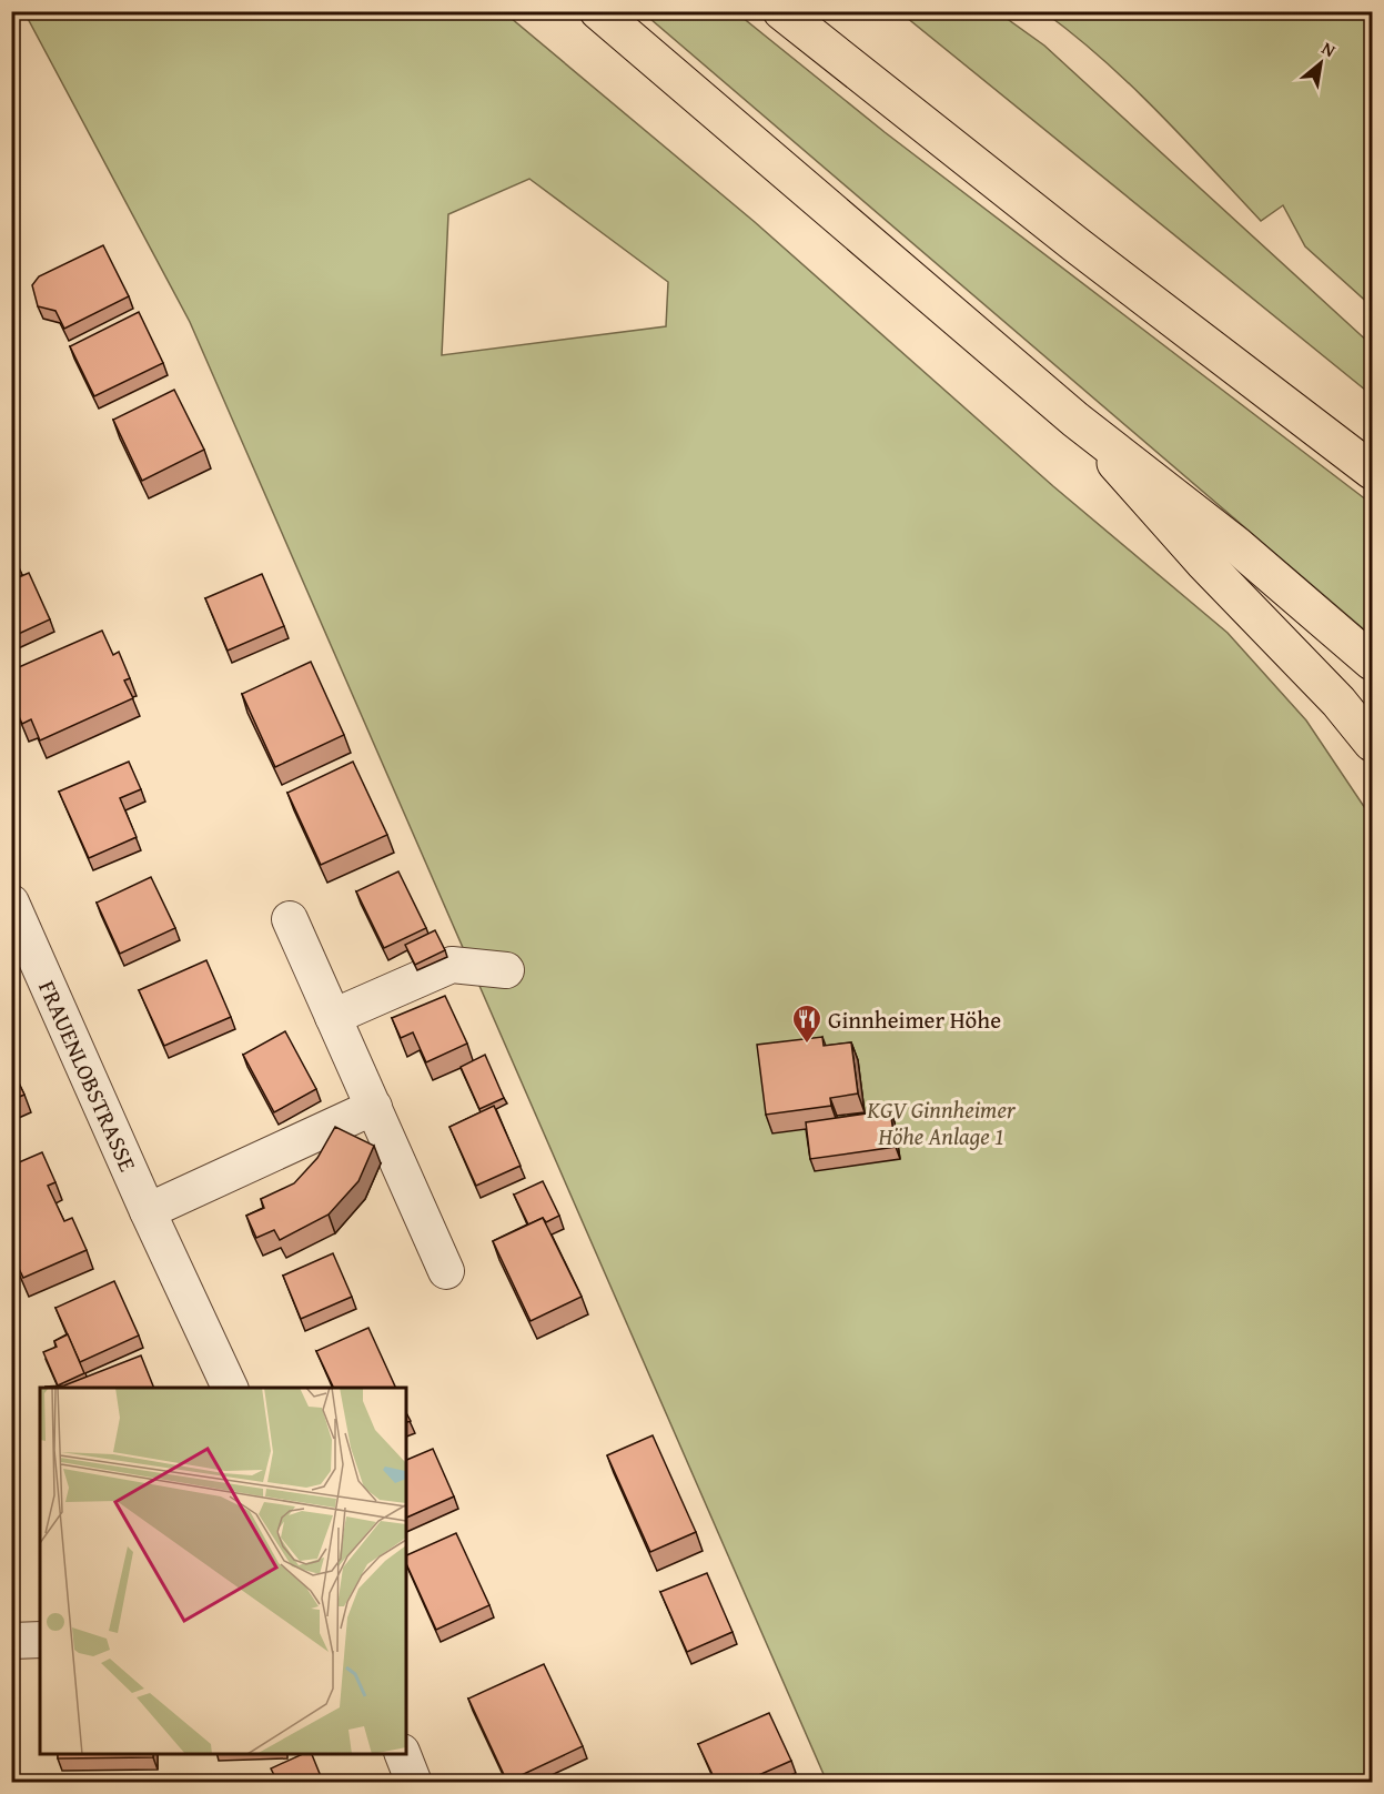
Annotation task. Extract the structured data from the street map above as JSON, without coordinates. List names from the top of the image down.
{
  "streets": {
    "street": ["FRAUENLOBSTRASSE"]
  },
  "parks": ["KGV Ginnheimer Höhe Anlage 1"],
  "places": {
    "restaurant": ["Ginnheimer Höhe"]
  },
  "north": "top right"
}
